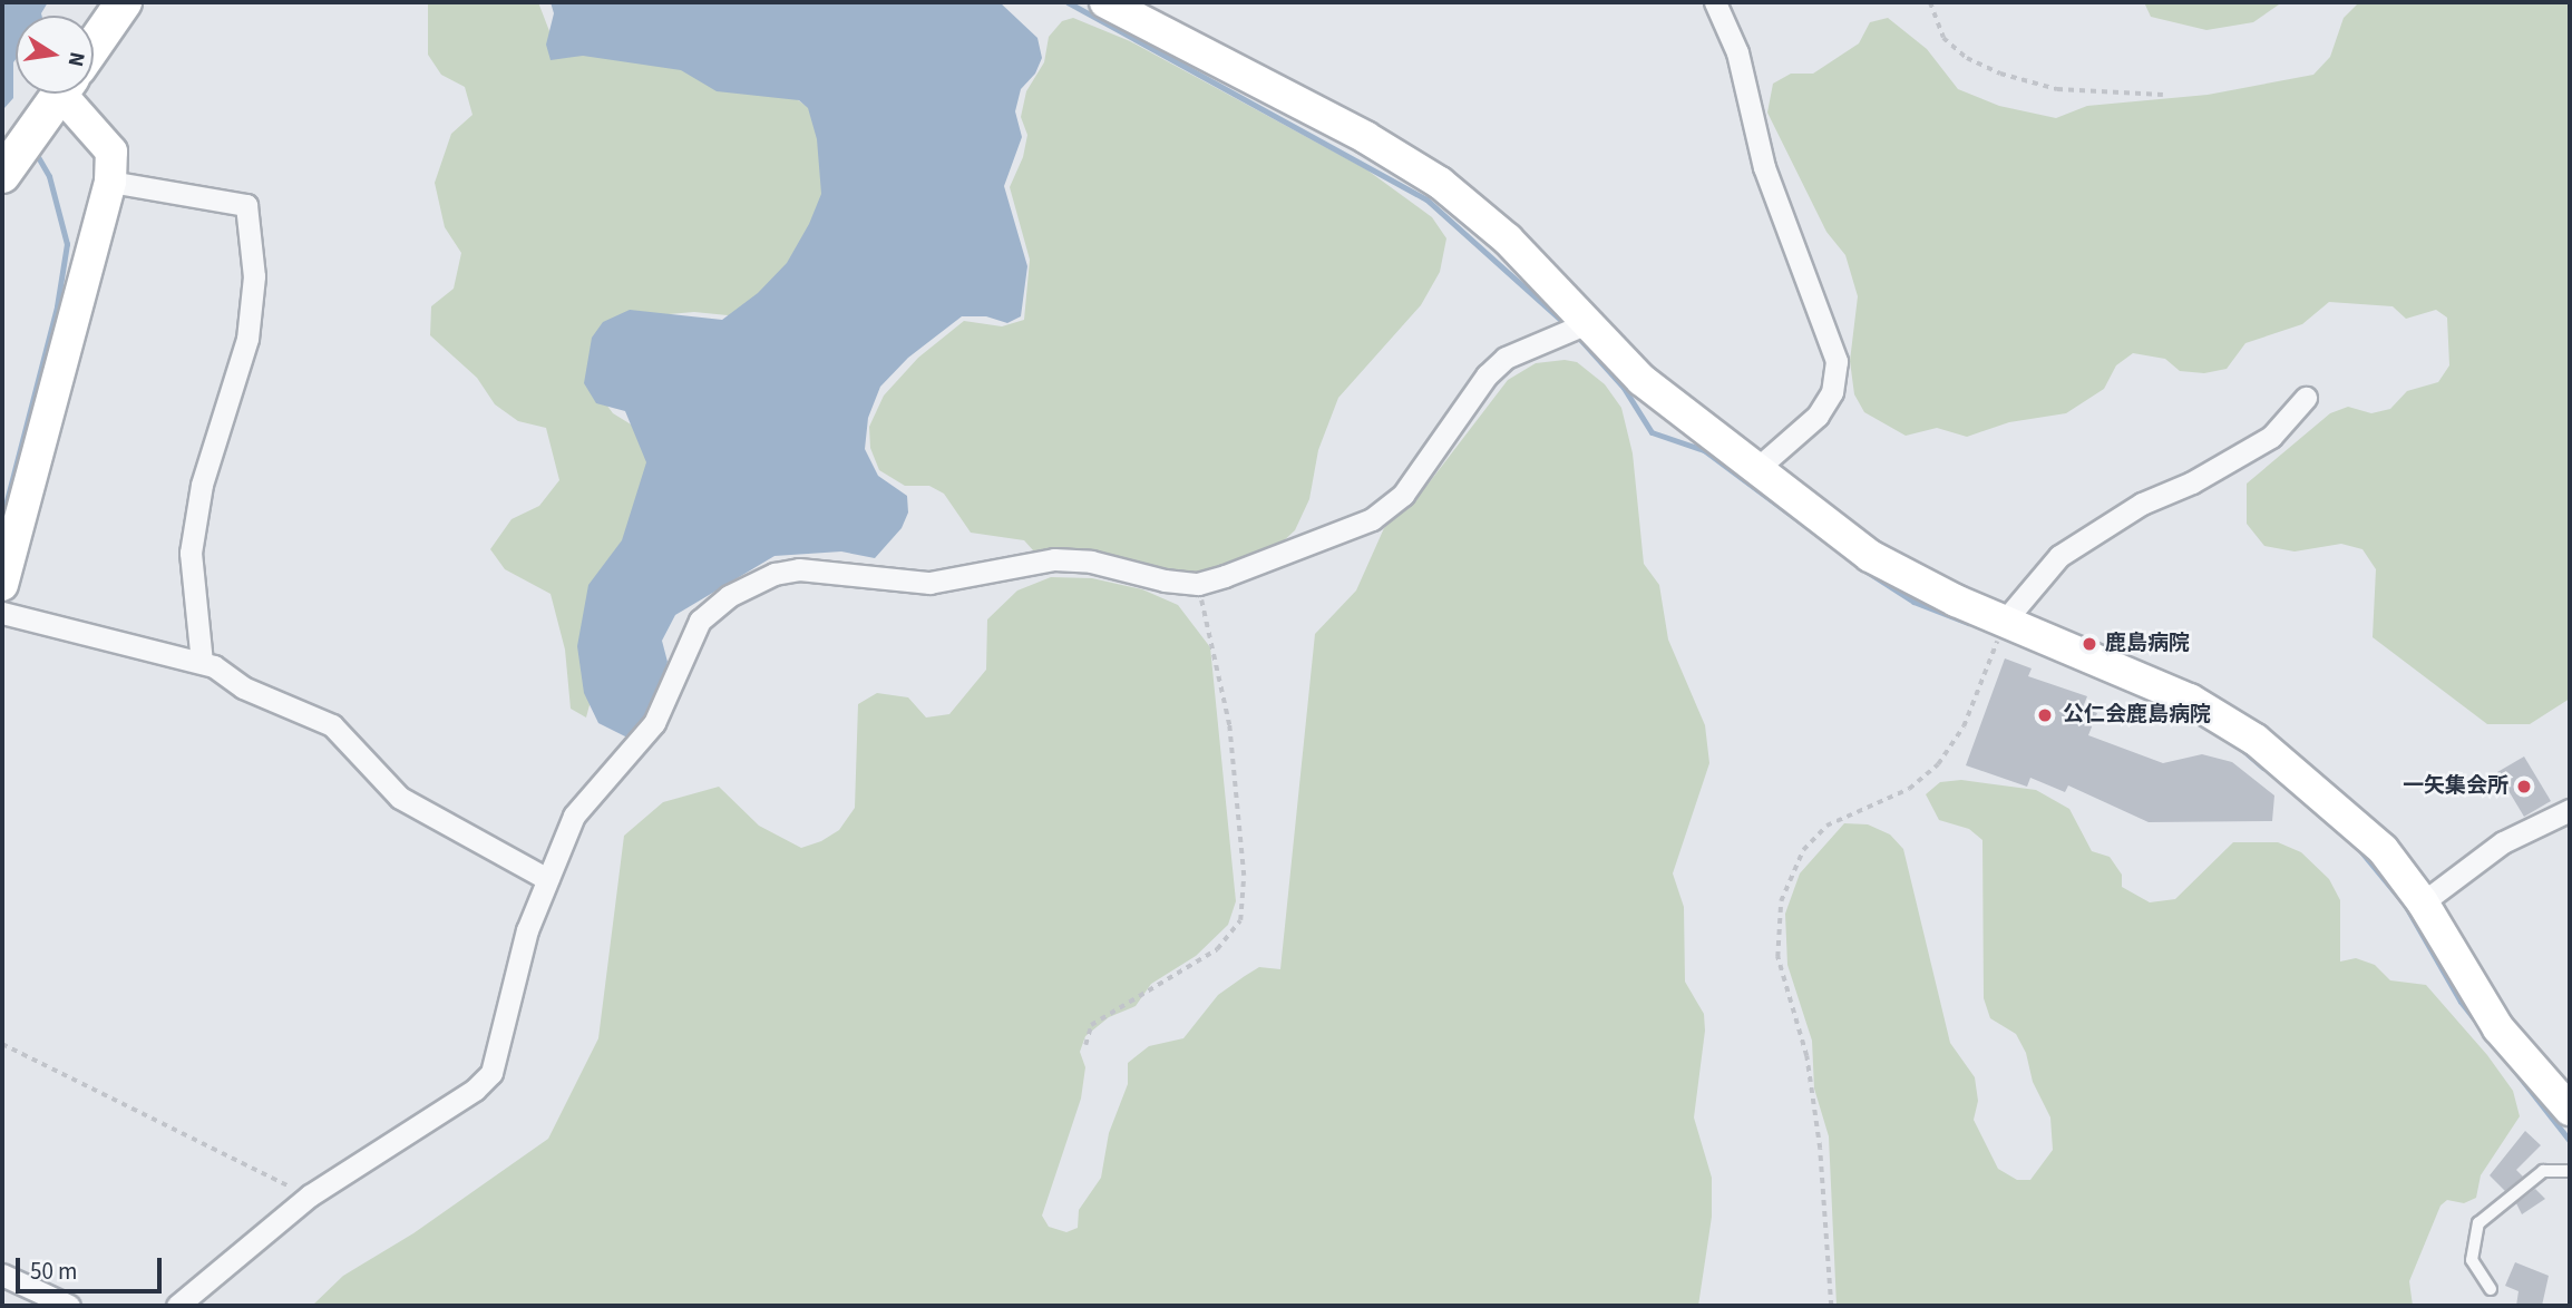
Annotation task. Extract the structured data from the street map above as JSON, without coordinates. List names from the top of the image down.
{
  "places": ["鹿島病院", "公仁会鹿島病院", "一矢集会所"],
  "scale_bar": "50 m",
  "north": "right"
}
